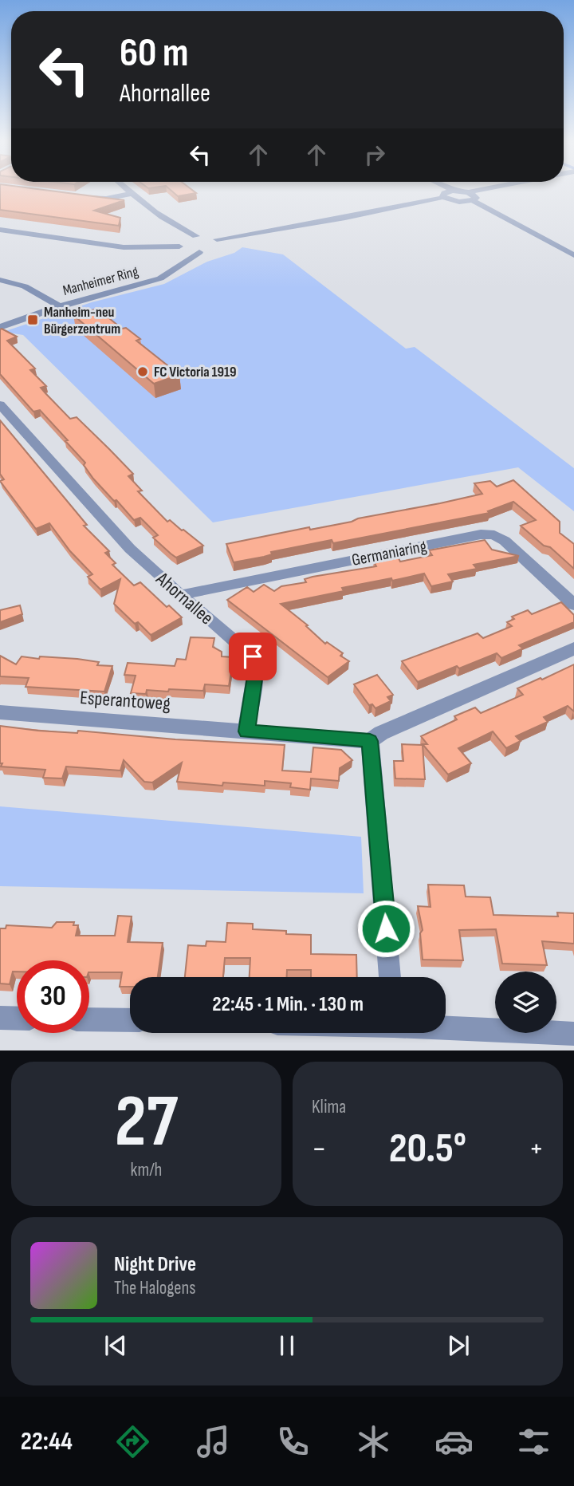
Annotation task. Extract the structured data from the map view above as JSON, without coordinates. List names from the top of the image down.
{
  "streets": {
    "street": [
      "Manheimer Ring",
      "Germaniaring",
      "Ahornallee",
      "Esperantoweg"
    ]
  },
  "crossings": [
    ["Germaniaring", "Ahornallee"],
    ["Ahornallee", "Esperantoweg"]
  ],
  "places": {
    "transit": ["Manheim-neu Bürgerzentrum"],
    "other": ["FC Victoria 1919"]
  },
  "page": {
    "turn": ["60 m", "Ahornallee"],
    "limit": "30",
    "trip": "22:45 · 1 Min. · 130 m",
    "tile": [
      ["27", "km/h"],
      "Klima"
    ],
    "heat": ["−", "20.5°", "+"],
    "song": ["Night Drive", "The Halogens"],
    "tabs": "22:44"
  }
}
